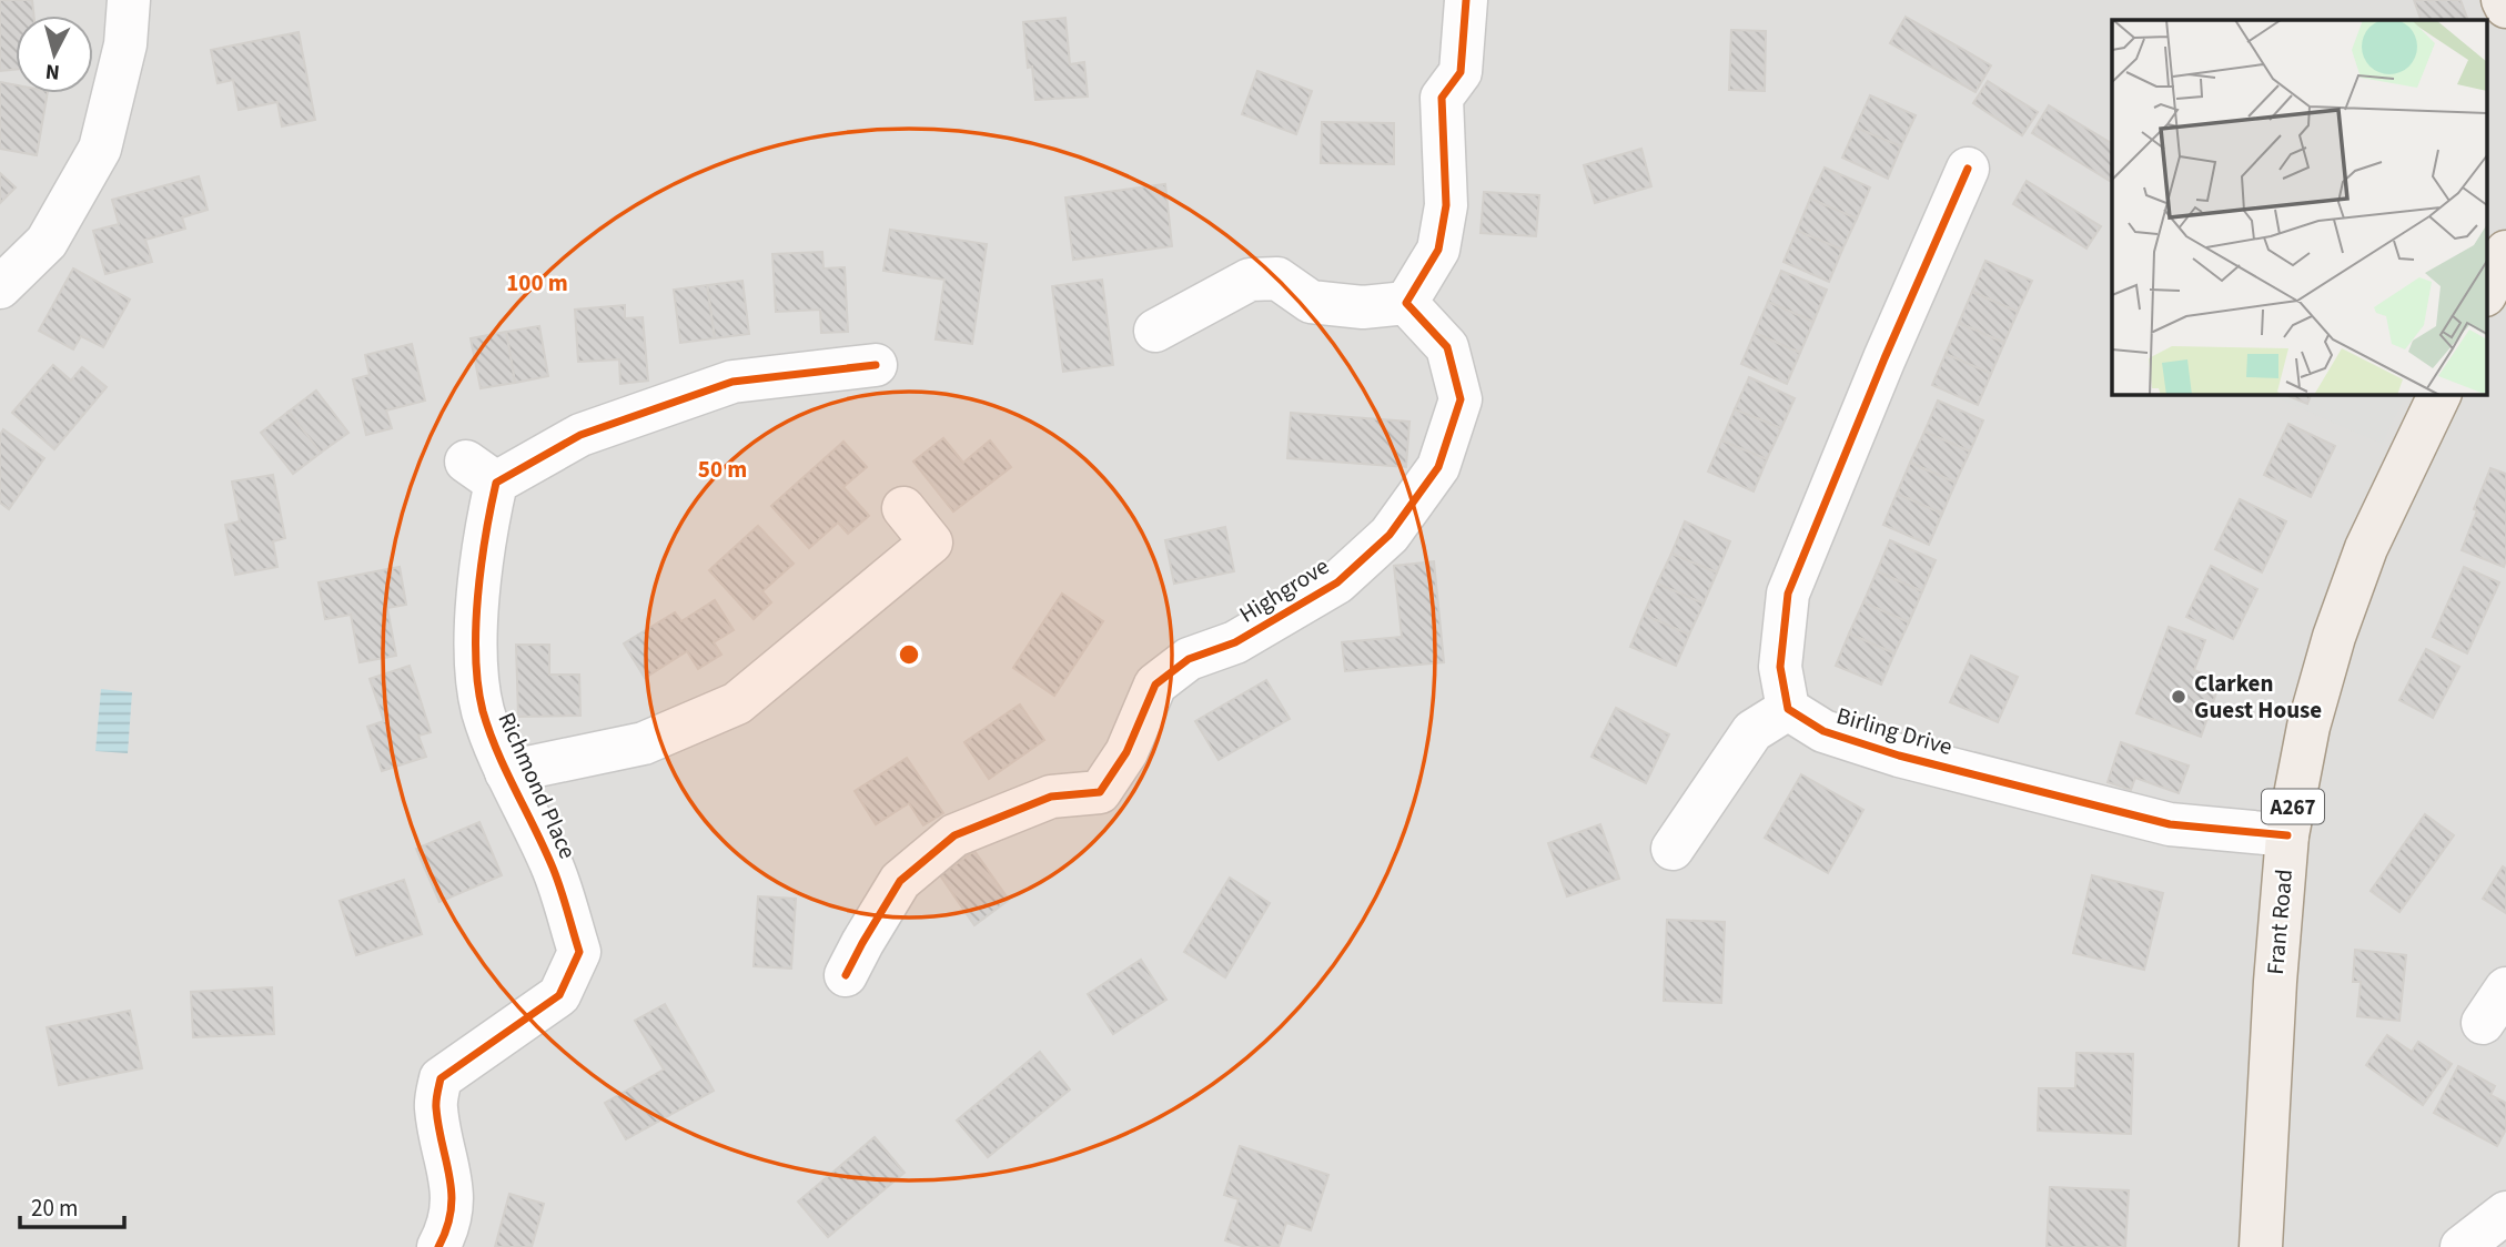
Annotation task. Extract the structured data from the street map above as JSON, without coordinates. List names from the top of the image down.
{
  "streets": {
    "main road": ["A267", "Frant Road"],
    "street": ["Highgrove", "Birling Drive", "Richmond Place"]
  },
  "crossings": [
    ["Birling Drive", "Frant Road"]
  ],
  "places": ["Clarken Guest House"],
  "scale_bar": "20 m",
  "north": "bottom",
  "rings": ["100 m", "50 m"]
}
